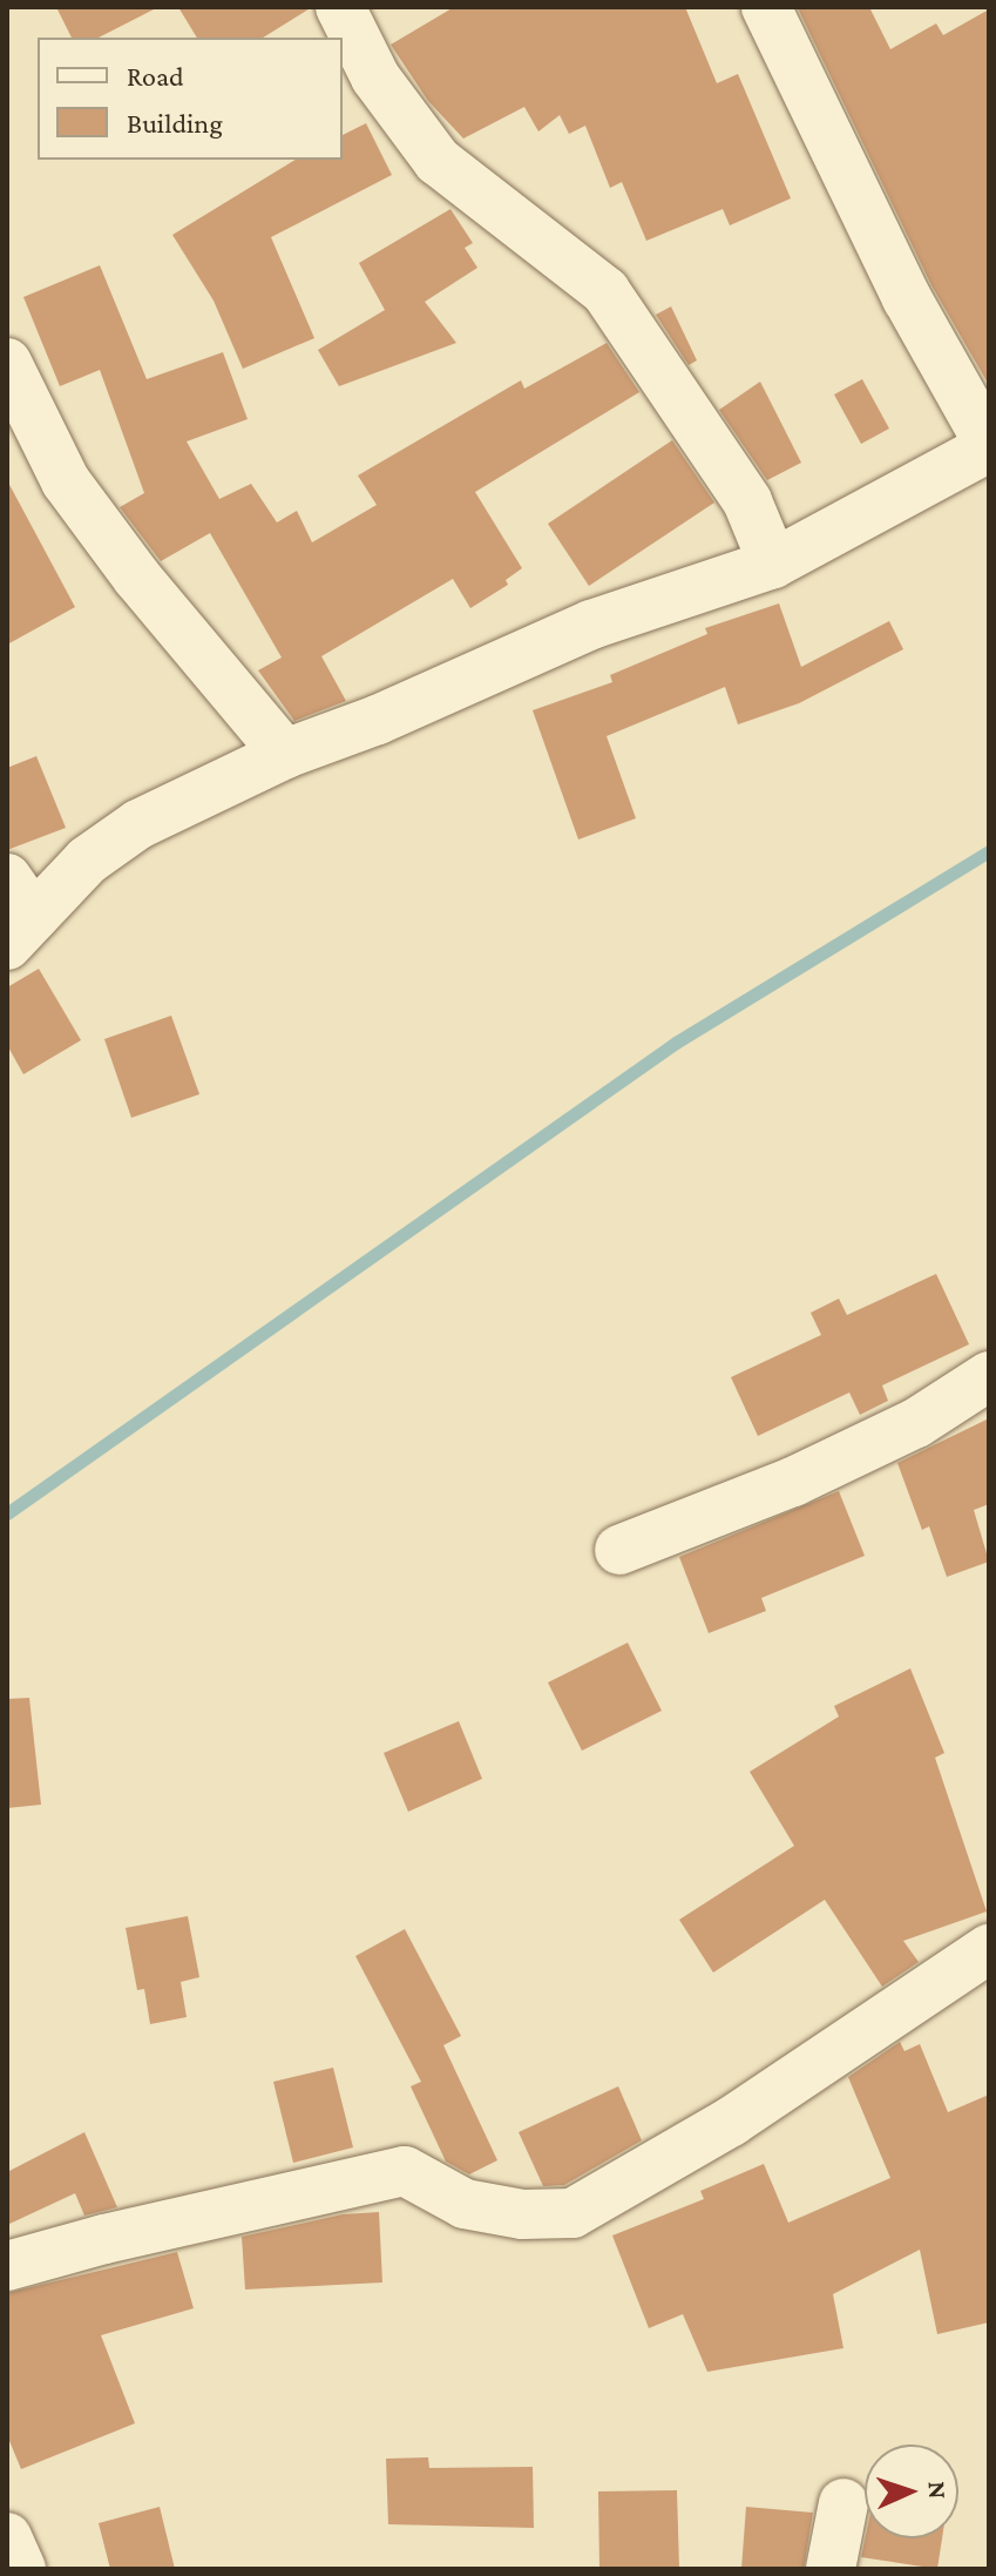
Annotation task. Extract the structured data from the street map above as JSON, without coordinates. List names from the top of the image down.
{
  "legend": ["Road", "Building"],
  "north": "right"
}
